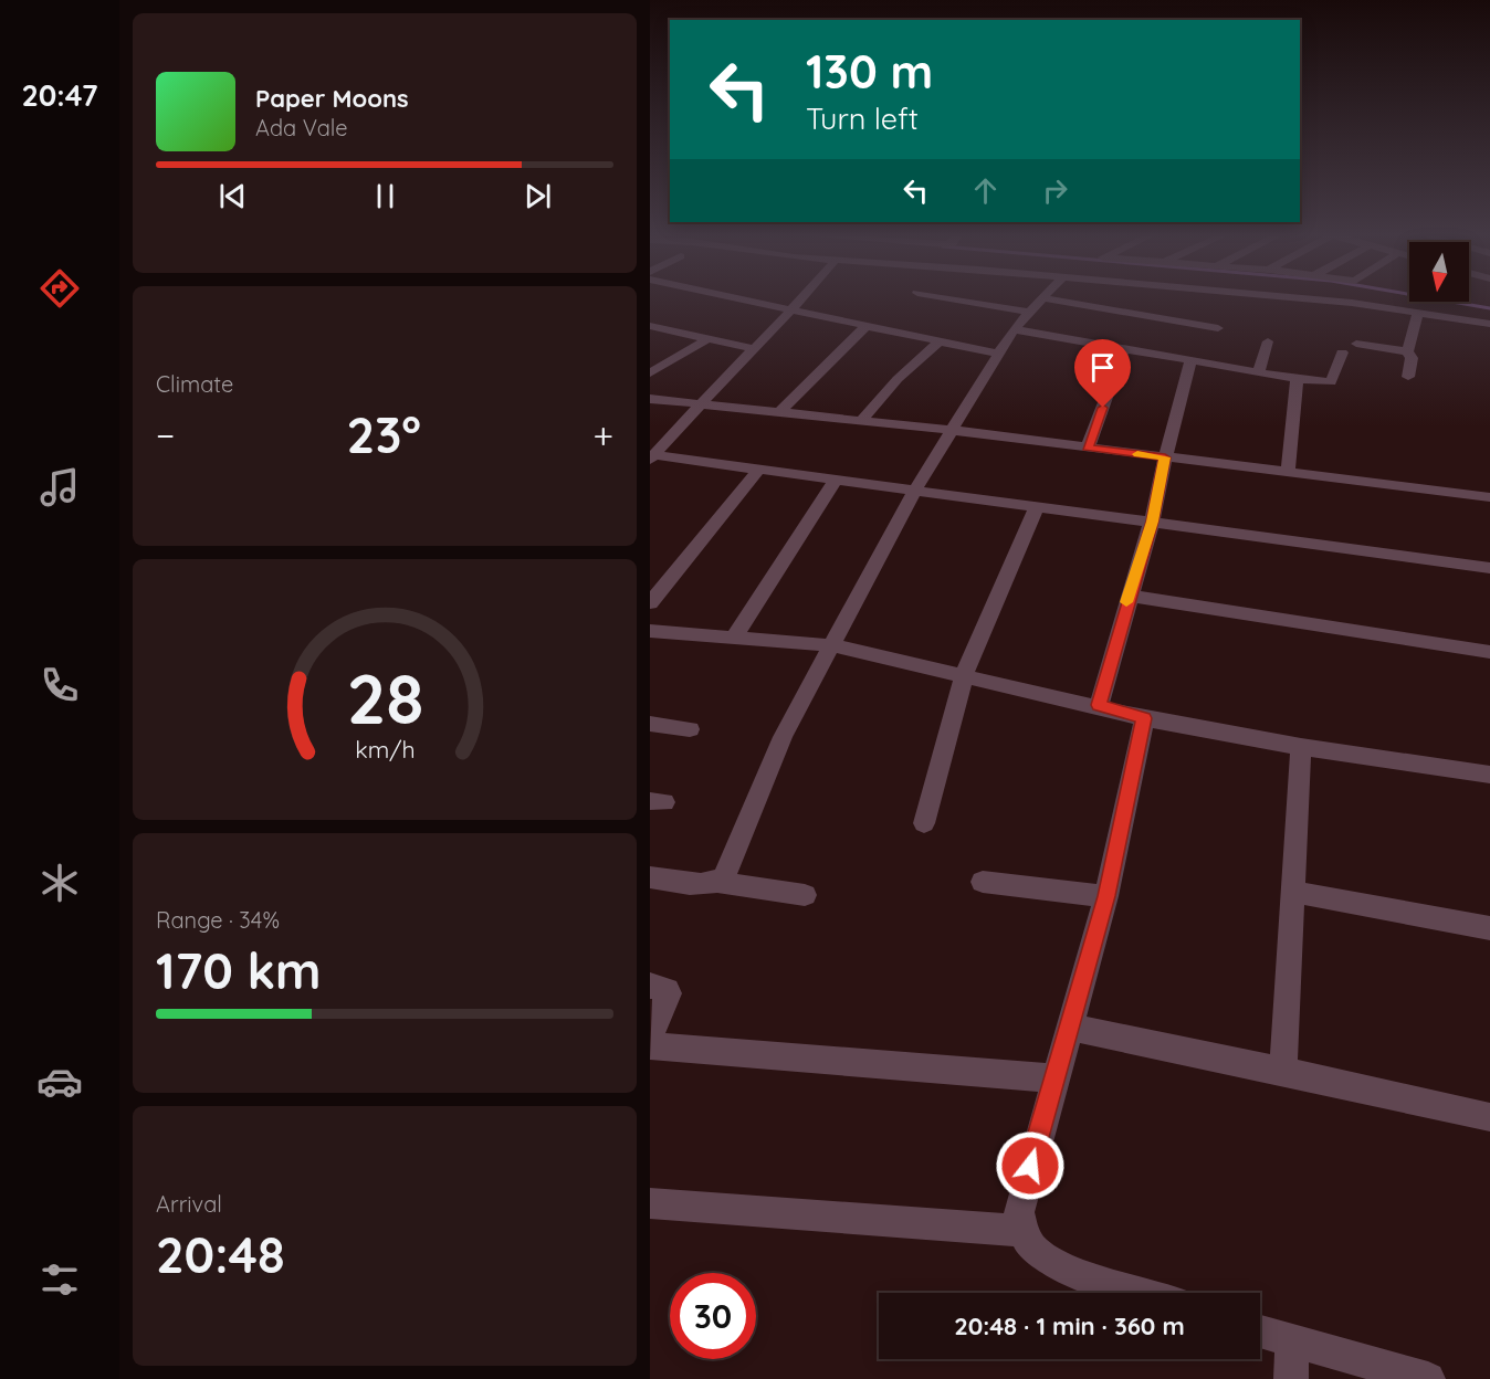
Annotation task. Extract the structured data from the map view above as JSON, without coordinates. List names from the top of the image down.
{
  "north": "bottom",
  "page": {
    "tabs": "20:47",
    "turn": ["130 m", "Turn left"],
    "song": ["Paper Moons", "Ada Vale"],
    "tile": [
      "Climate",
      ["Range · 34%", "170 km"],
      ["Arrival", "20:48"]
    ],
    "heat": ["−", "23°", "+"],
    "limit": "30",
    "trip": "20:48 · 1 min · 360 m",
    "gauge": ["28", "km/h"]
  }
}
